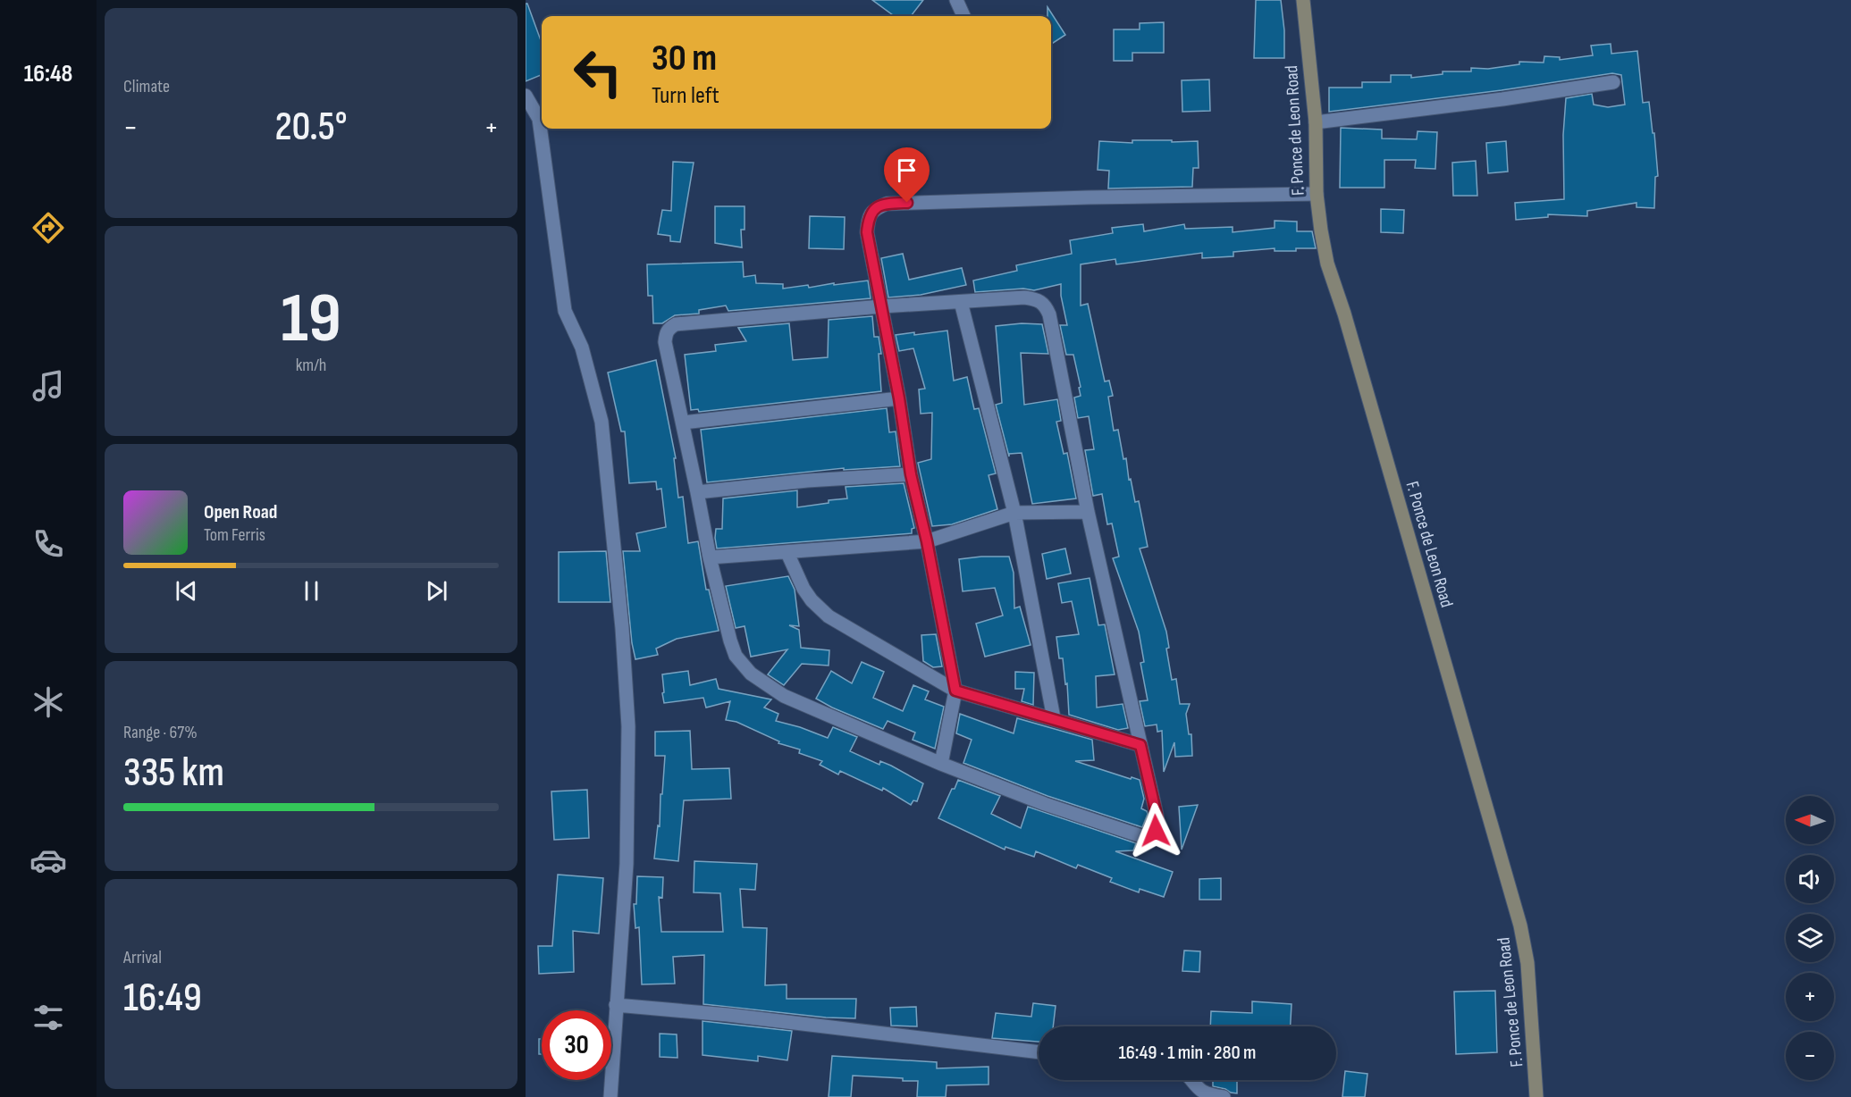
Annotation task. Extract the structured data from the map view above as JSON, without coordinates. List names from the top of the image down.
{
  "streets": {
    "street": ["F. Ponce de Leon Road"]
  },
  "north": "left",
  "page": {
    "tabs": "16:48",
    "tile": [
      "Climate",
      ["19", "km/h"],
      ["Range · 67%", "335 km"],
      ["Arrival", "16:49"]
    ],
    "turn": ["30 m", "Turn left"],
    "heat": ["−", "20.5°", "+"],
    "song": ["Open Road", "Tom Ferris"],
    "map_buttons": ["+", "−"],
    "limit": "30",
    "trip": "16:49 · 1 min · 280 m"
  }
}
